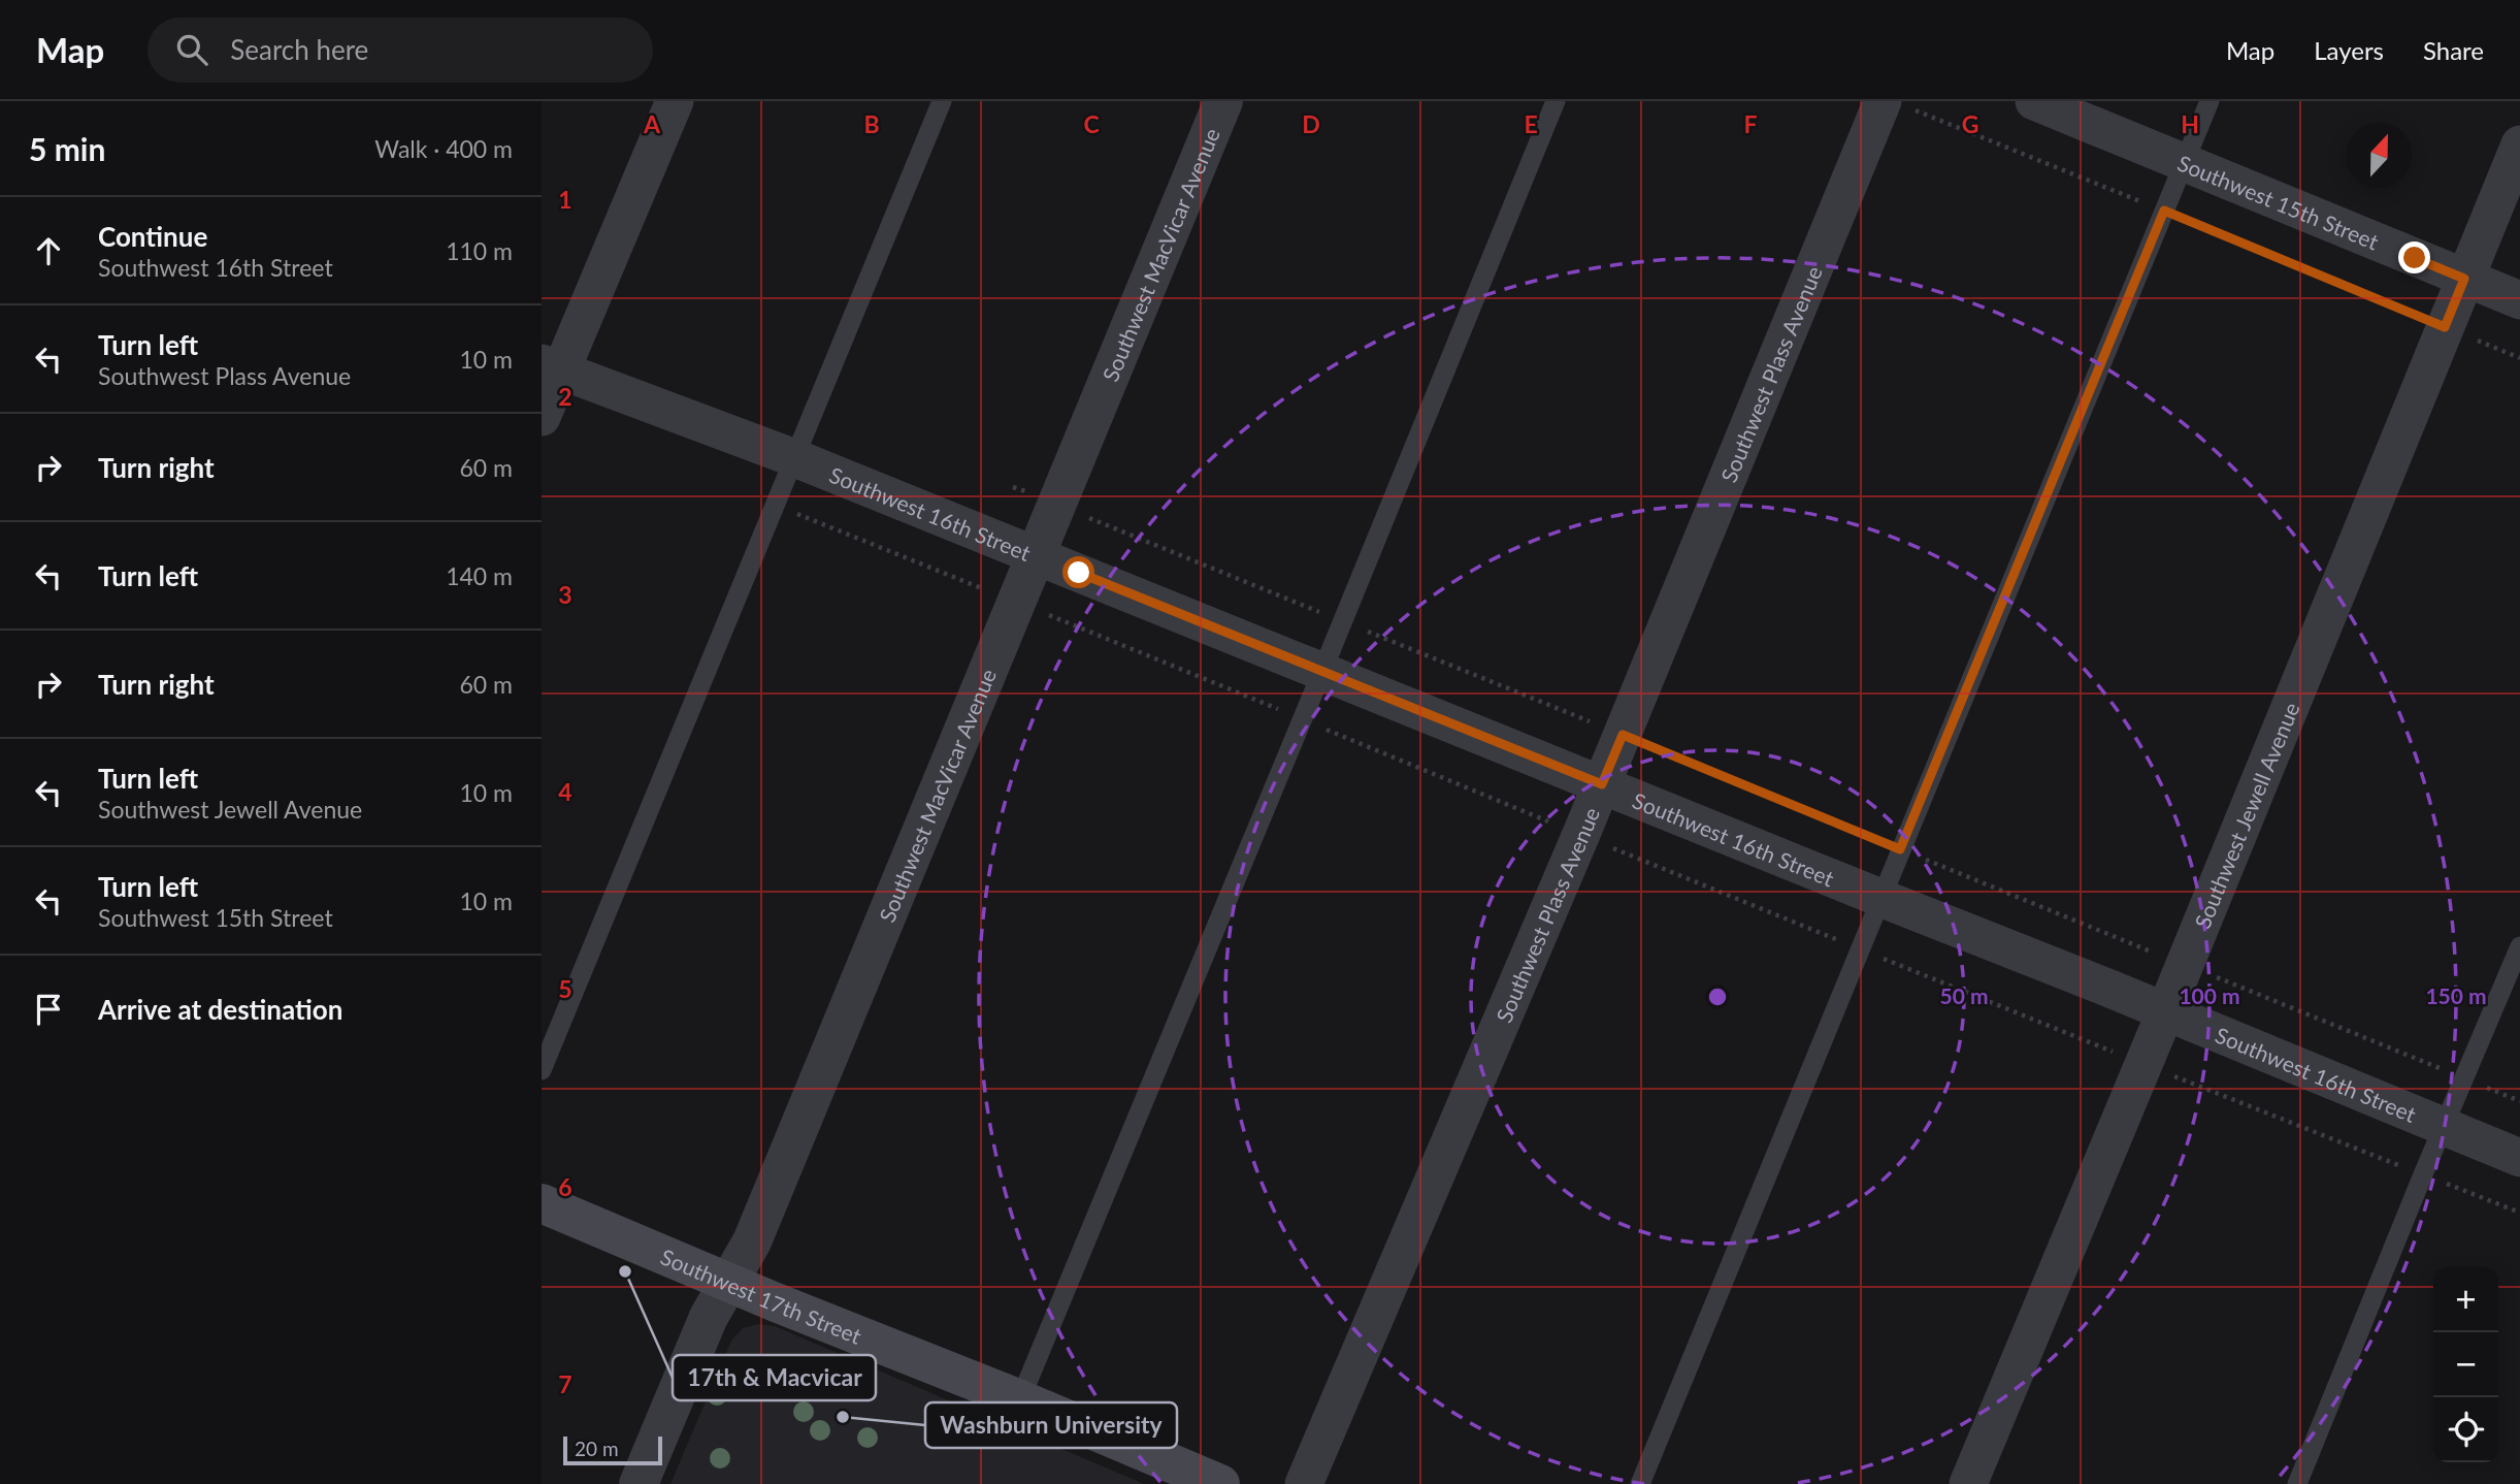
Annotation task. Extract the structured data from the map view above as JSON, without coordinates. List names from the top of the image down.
{
  "streets": {
    "main road": ["Southwest 17th Street"],
    "street": [
      "Southwest 15th Street",
      "Southwest MacVicar Avenue",
      "Southwest Plass Avenue",
      "Southwest 16th Street",
      "Southwest Jewell Avenue"
    ]
  },
  "crossings": [
    ["Southwest 15th Street", "Southwest Jewell Avenue"],
    ["Southwest MacVicar Avenue", "Southwest 16th Street"],
    ["Southwest MacVicar Avenue", "Southwest 17th Street"],
    ["Southwest Plass Avenue", "Southwest 16th Street"],
    ["Southwest 16th Street", "Southwest Jewell Avenue"]
  ],
  "places": ["17th & Macvicar", "Washburn University"],
  "scale_bar": "20 m",
  "north": "top",
  "page": {
    "header": "Map",
    "search": "Search here",
    "nav": ["Map", "Layers", "Share"],
    "heading": ["5 min", "Walk · 400 m"],
    "list": [
      ["Continue", "Southwest 16th Street", "110 m"],
      ["Turn left", "Southwest Plass Avenue", "10 m"],
      ["Turn right", "60 m"],
      ["Turn left", "140 m"],
      ["Turn right", "60 m"],
      ["Turn left", "Southwest Jewell Avenue", "10 m"],
      ["Turn left", "Southwest 15th Street", "10 m"],
      "Arrive at destination"
    ],
    "map_buttons": ["+", "−"],
    "scale": "20 m"
  },
  "grid": {
    "columns": [
      "A",
      "B",
      "C",
      "D",
      "E",
      "F",
      "G",
      "H"
    ],
    "rows": [
      "1",
      "2",
      "3",
      "4",
      "5",
      "6",
      "7"
    ]
  },
  "rings": ["50 m", "100 m", "150 m"]
}
